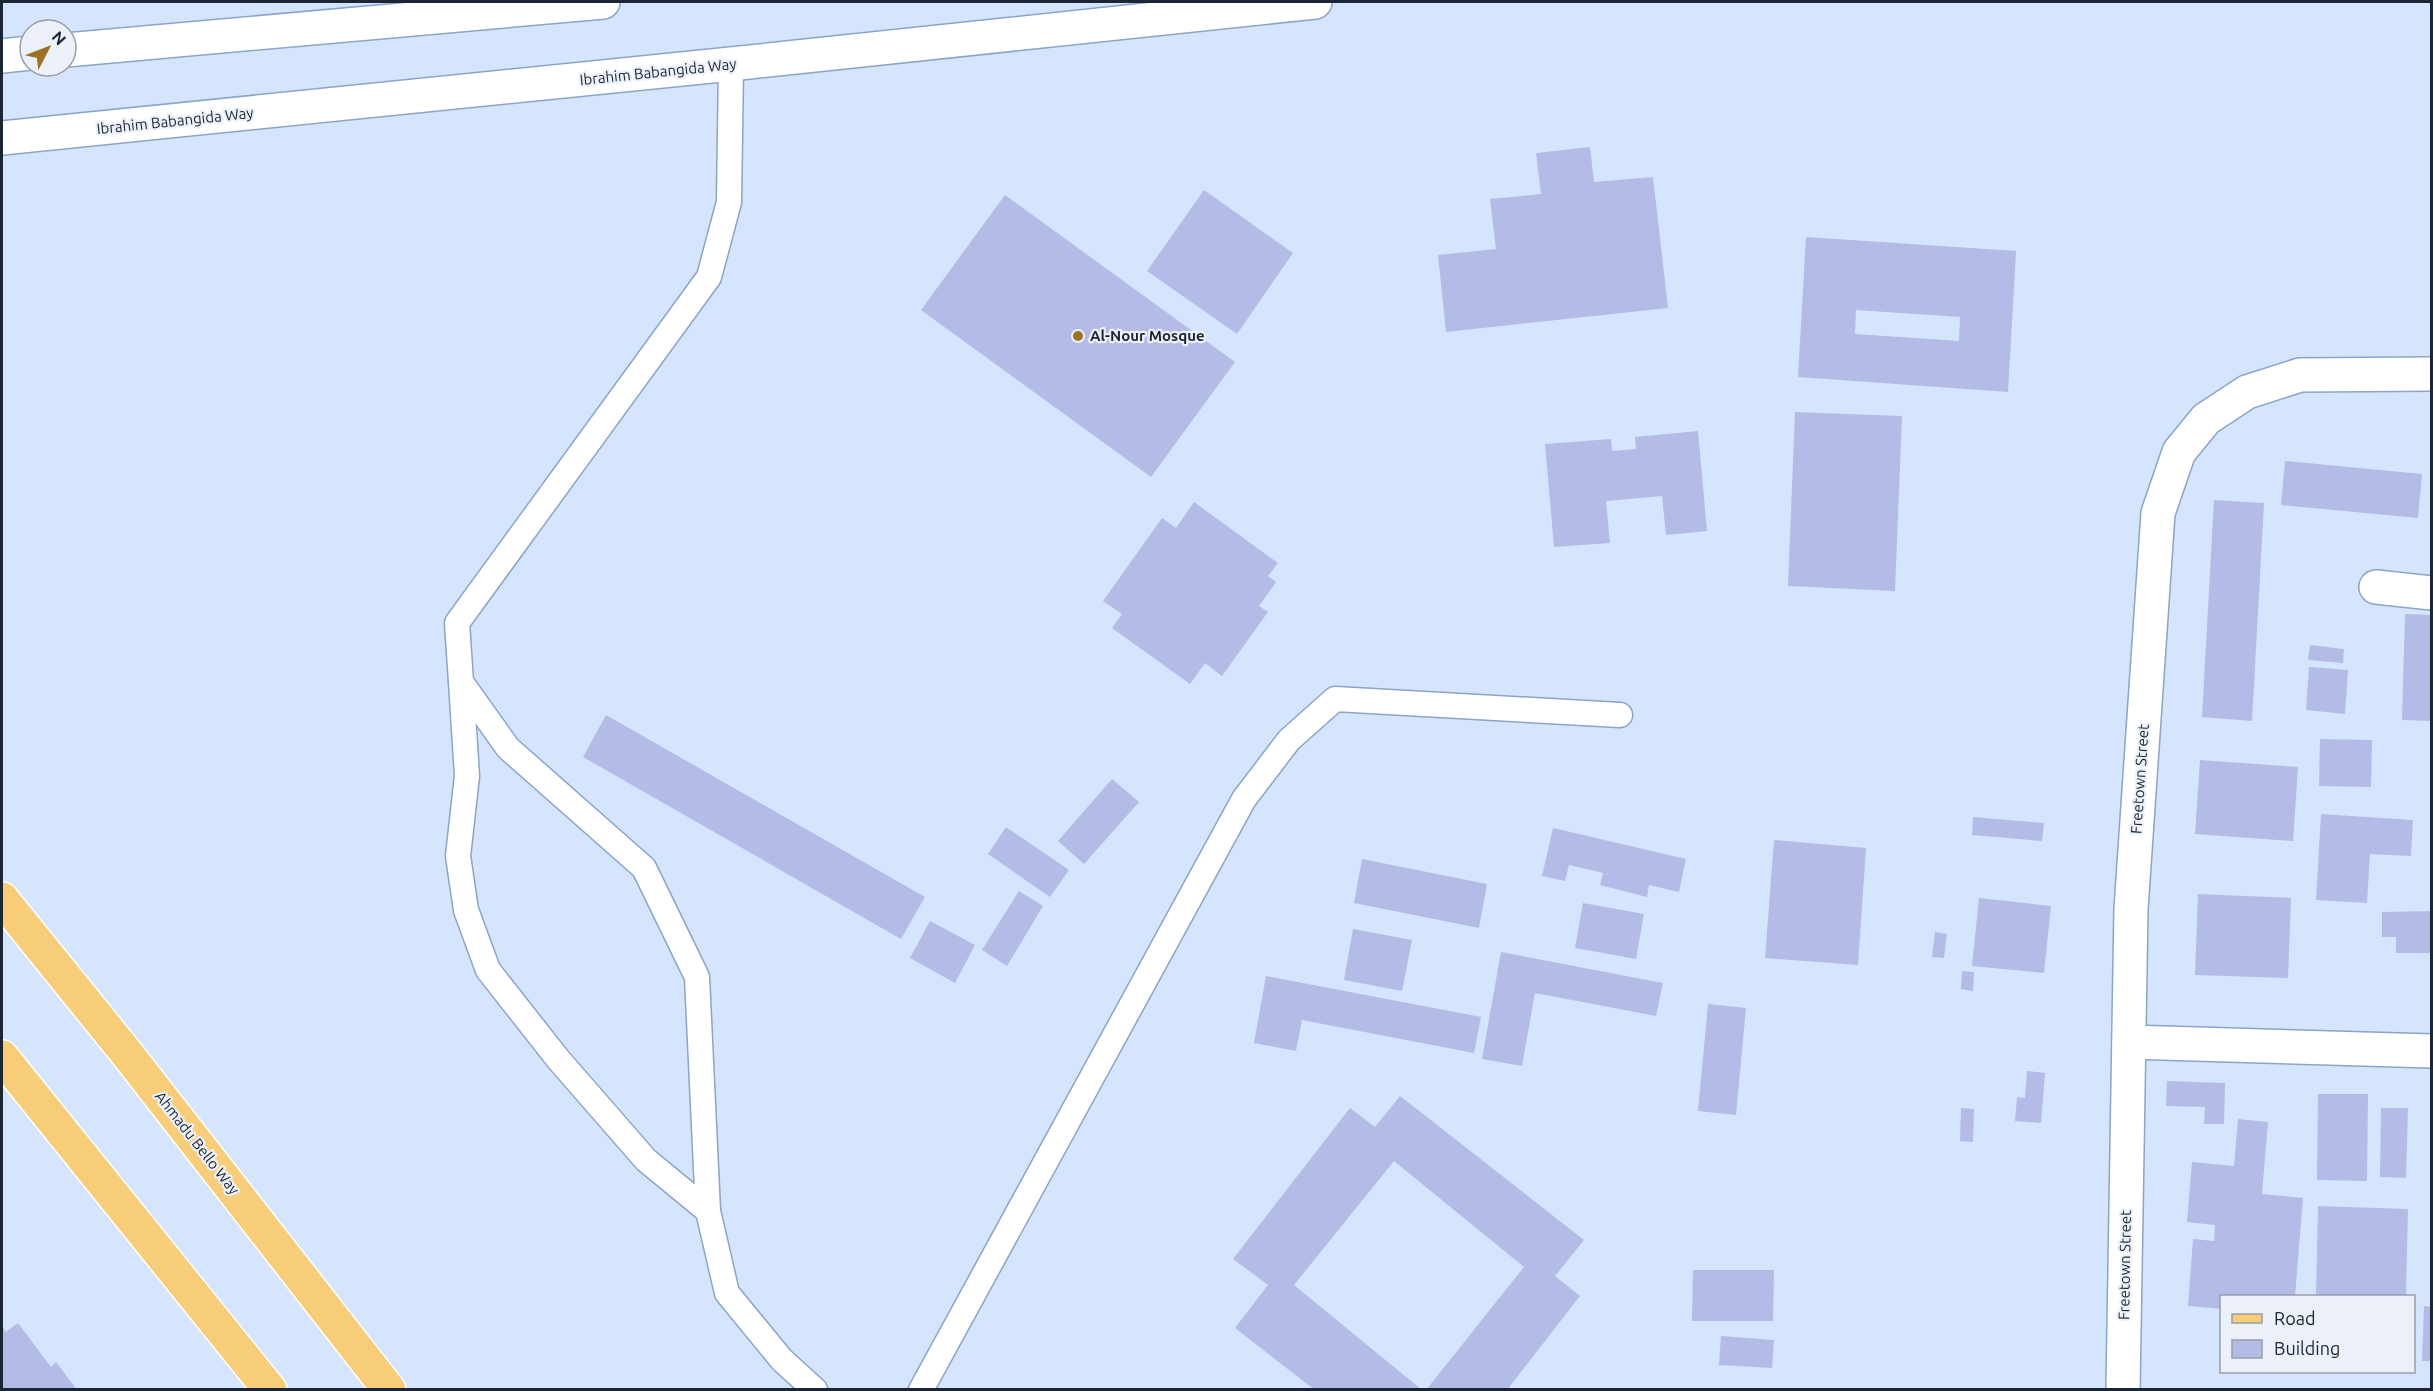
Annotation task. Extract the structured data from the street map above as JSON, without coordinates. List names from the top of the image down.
{
  "streets": {
    "main road": ["Ibrahim Babangida Way", "Freetown Street", "Ahmadu Bello Way"]
  },
  "places": ["Al-Nour Mosque"],
  "legend": ["Road", "Building"],
  "north": "top right"
}
